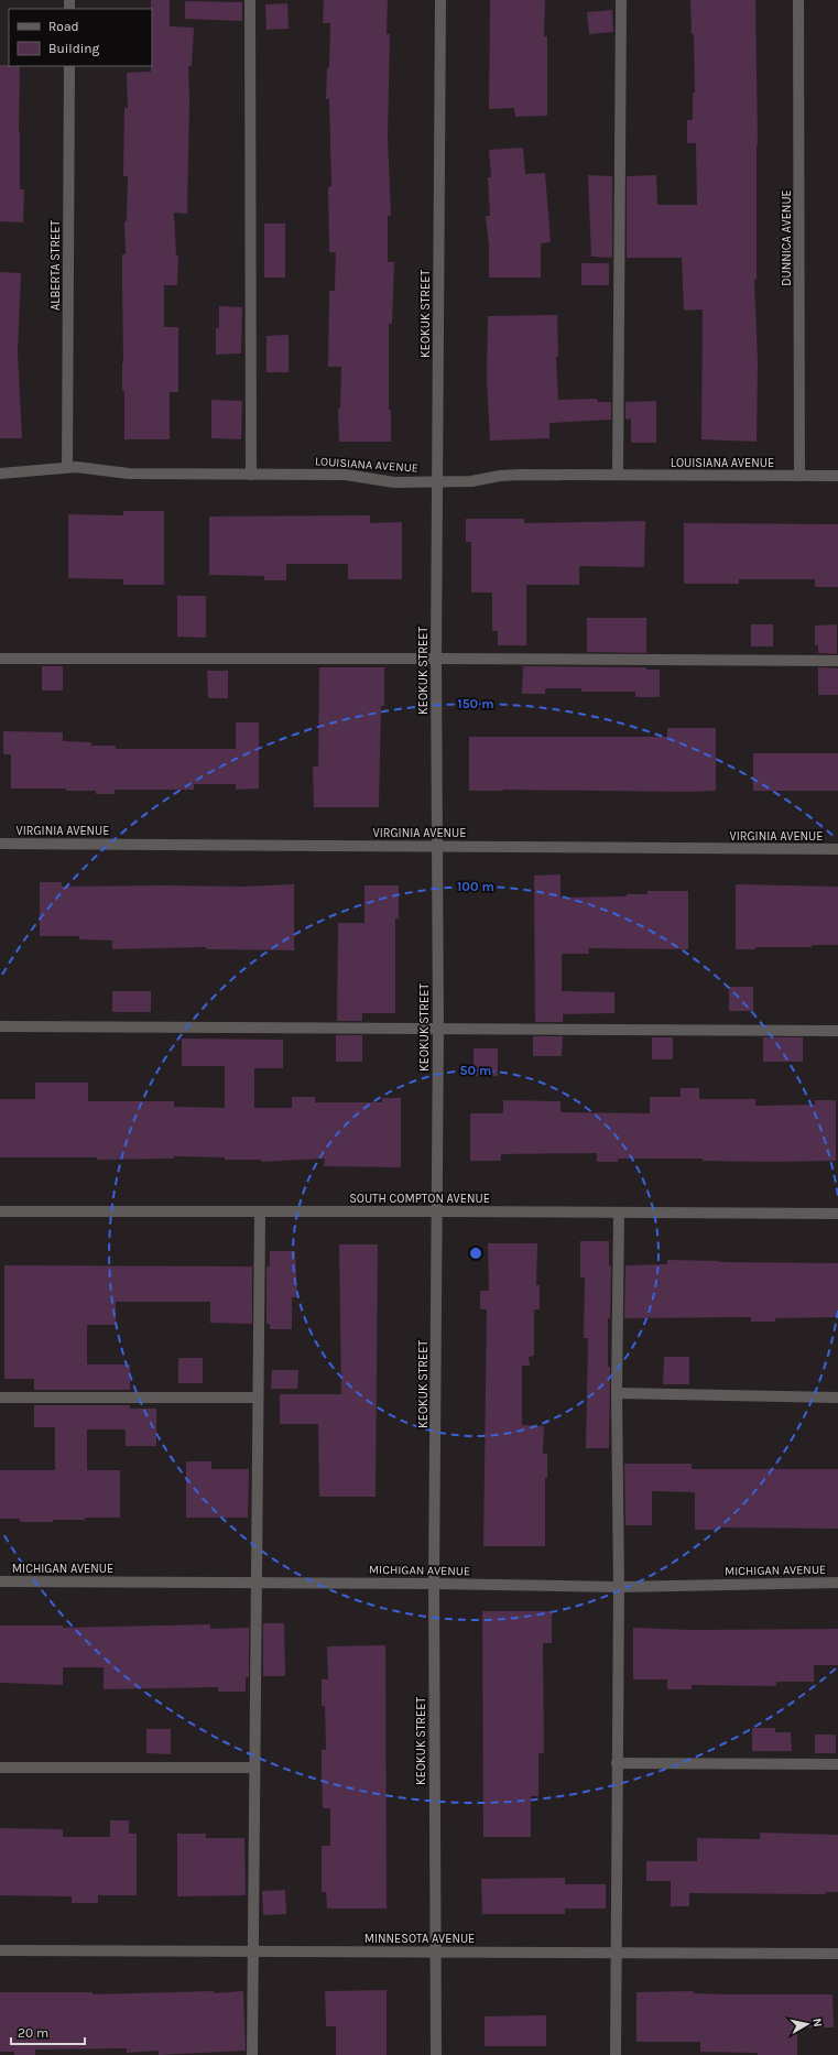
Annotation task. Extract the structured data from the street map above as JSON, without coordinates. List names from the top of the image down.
{
  "streets": {
    "street": [
      "DUNNICA AVENUE",
      "ALBERTA STREET",
      "KEOKUK STREET",
      "LOUISIANA AVENUE",
      "VIRGINIA AVENUE",
      "SOUTH COMPTON AVENUE",
      "MICHIGAN AVENUE",
      "MINNESOTA AVENUE"
    ]
  },
  "crossings": [
    ["DUNNICA AVENUE", "LOUISIANA AVENUE"],
    ["ALBERTA STREET", "LOUISIANA AVENUE"],
    ["KEOKUK STREET", "LOUISIANA AVENUE"],
    ["KEOKUK STREET", "VIRGINIA AVENUE"],
    ["KEOKUK STREET", "SOUTH COMPTON AVENUE"],
    ["KEOKUK STREET", "MICHIGAN AVENUE"],
    ["KEOKUK STREET", "MINNESOTA AVENUE"]
  ],
  "legend": ["Road", "Building"],
  "scale_bar": "20 m",
  "north": "right",
  "rings": ["150 m", "100 m", "50 m"]
}
